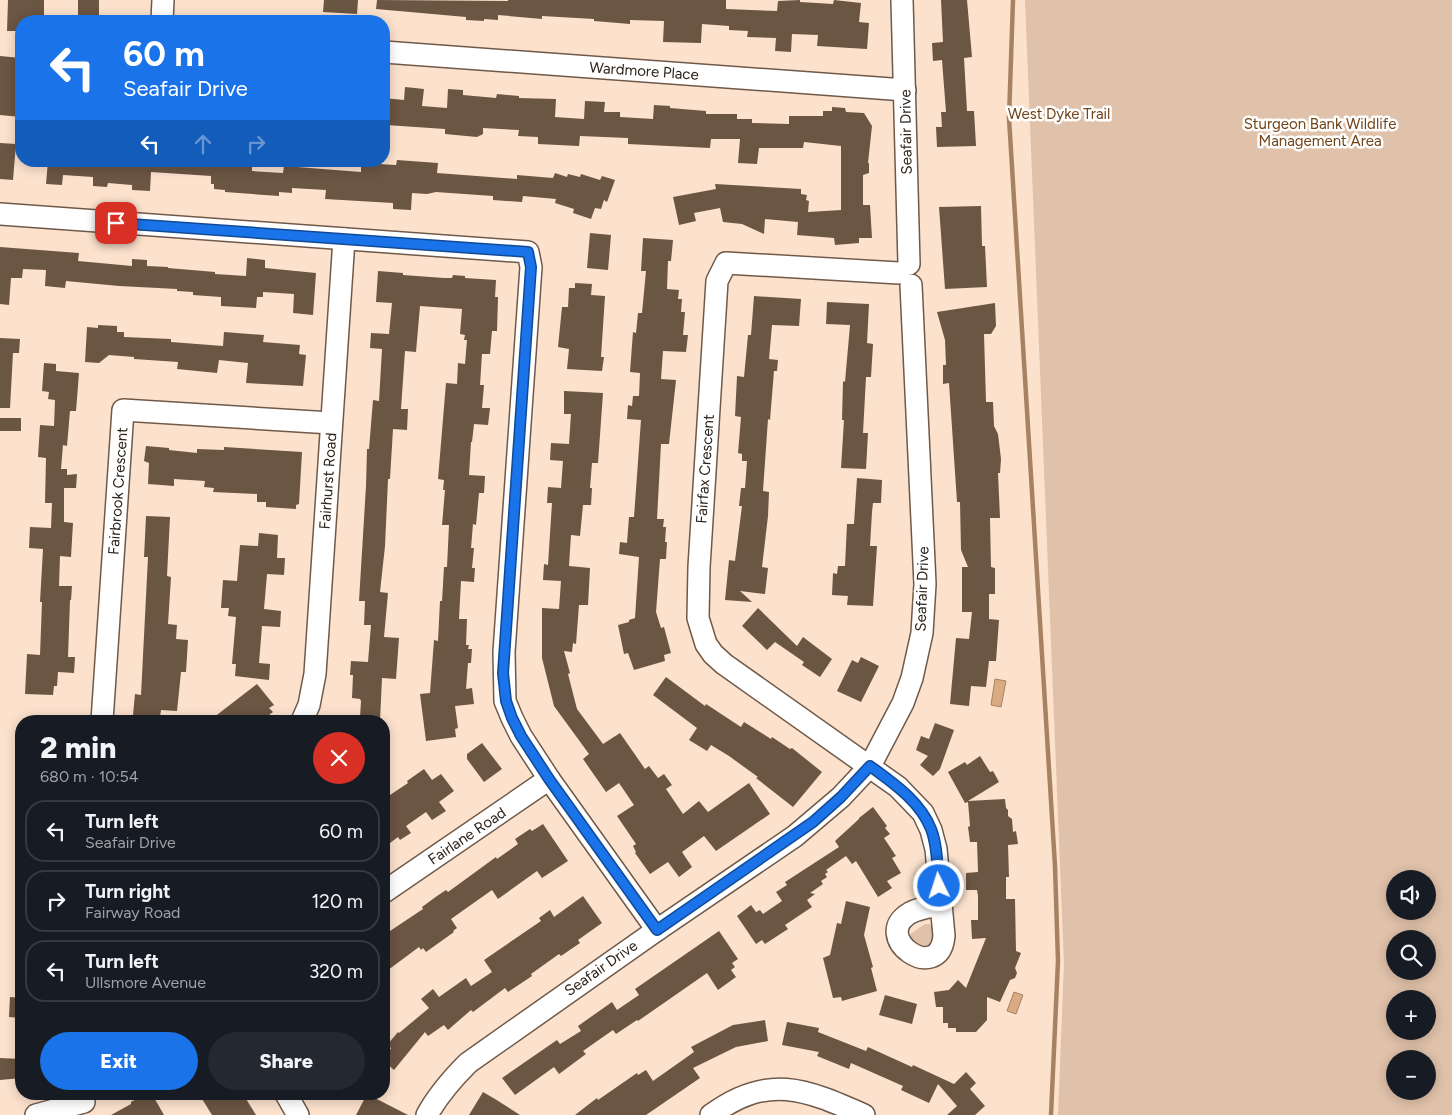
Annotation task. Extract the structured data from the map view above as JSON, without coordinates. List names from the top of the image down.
{
  "streets": {
    "street": [
      "Wardmore Place",
      "Seafair Drive",
      "Fairfax Crescent",
      "Fairhurst Road",
      "Fairbrook Crescent",
      "Fairlane Road"
    ]
  },
  "crossings": [
    ["Wardmore Place", "Seafair Drive"],
    ["Seafair Drive", "Fairfax Crescent"],
    ["Fairhurst Road", "Fairbrook Crescent"]
  ],
  "parks": ["West Dyke Trail", "Sturgeon Bank Wildlife Management Area"],
  "page": {
    "turn": ["60 m", "Seafair Drive"],
    "heading": ["2 min", "680 m · 10:54"],
    "list": [
      {
        "name": "Turn left",
        "note": "Seafair Drive",
        "value": "60 m"
      },
      {
        "name": "Turn right",
        "note": "Fairway Road",
        "value": "120 m"
      },
      {
        "name": "Turn left",
        "note": "Ullsmore Avenue",
        "value": "320 m"
      }
    ],
    "map_buttons": ["+", "−"],
    "buttons": ["Exit", "Share"]
  }
}
